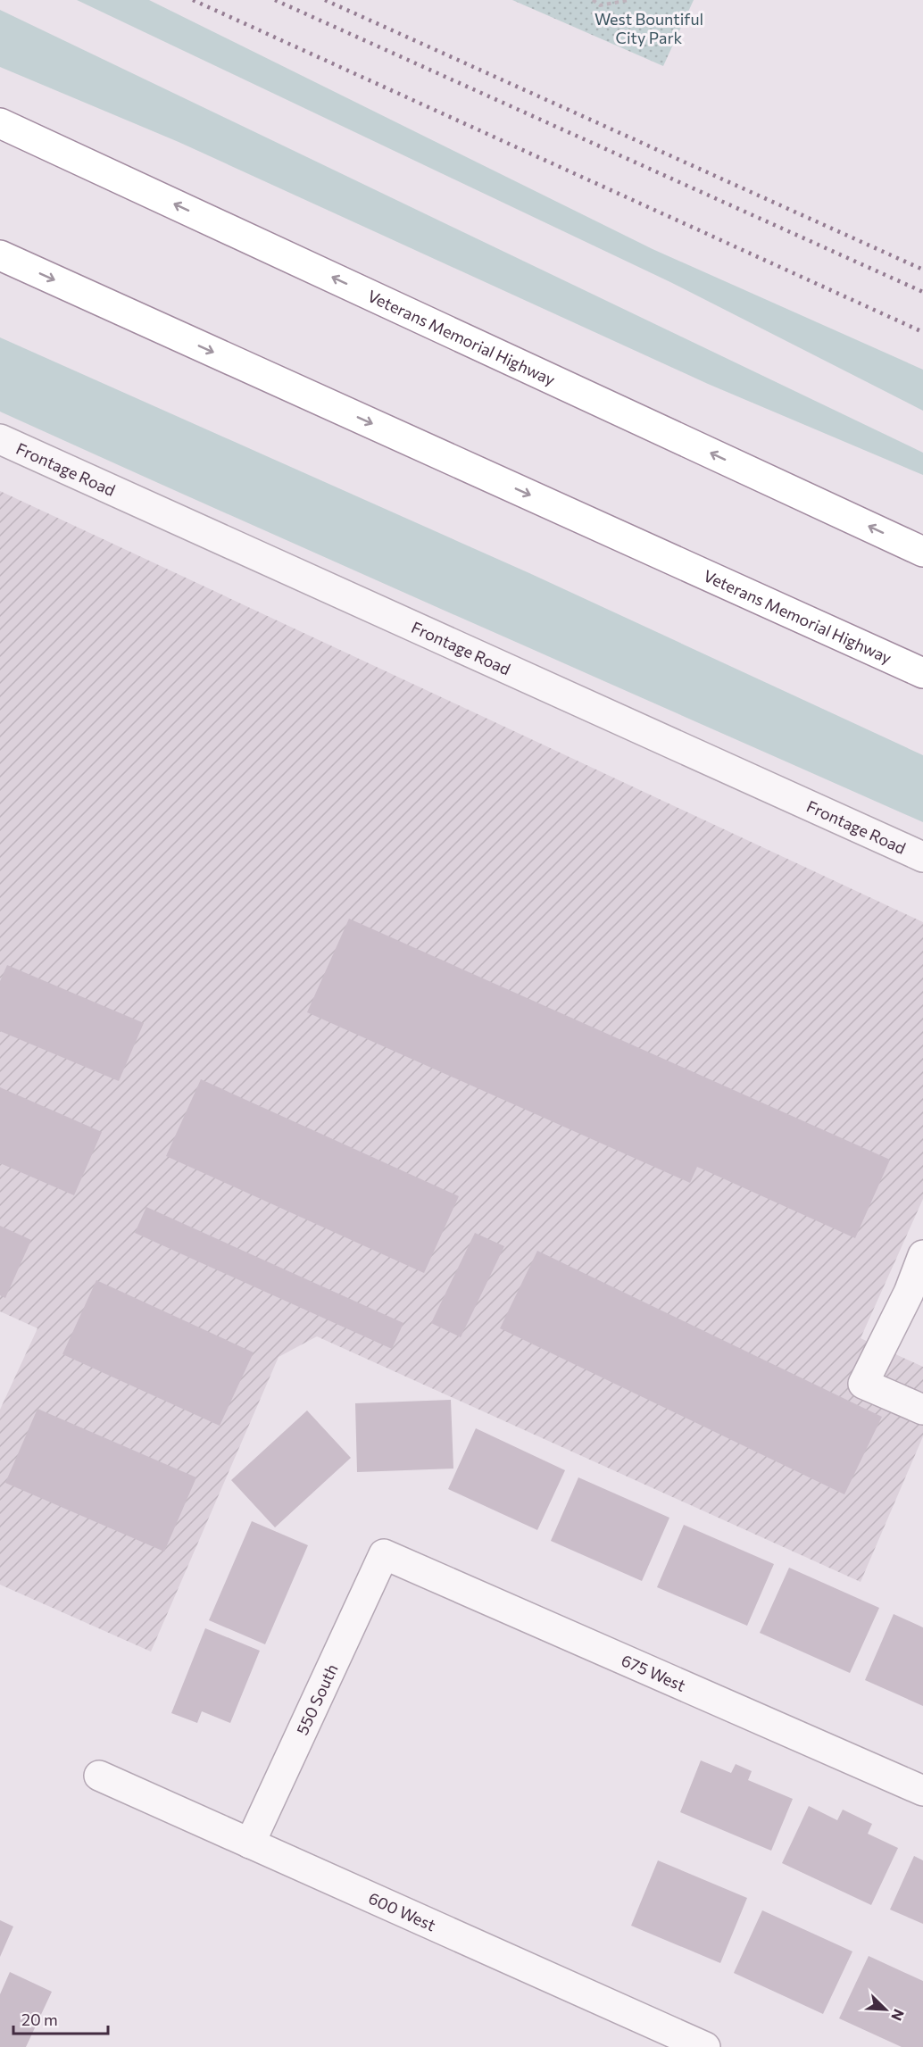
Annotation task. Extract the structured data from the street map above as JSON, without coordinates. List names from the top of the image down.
{
  "streets": {
    "highway": ["Veterans Memorial Highway"],
    "street": [
      "Frontage Road",
      "675 West",
      "550 South",
      "600 West"
    ]
  },
  "crossings": [
    ["675 West", "550 South"],
    ["550 South", "600 West"]
  ],
  "parks": ["West Bountiful City Park"],
  "scale_bar": "20 m",
  "north": "bottom right"
}
